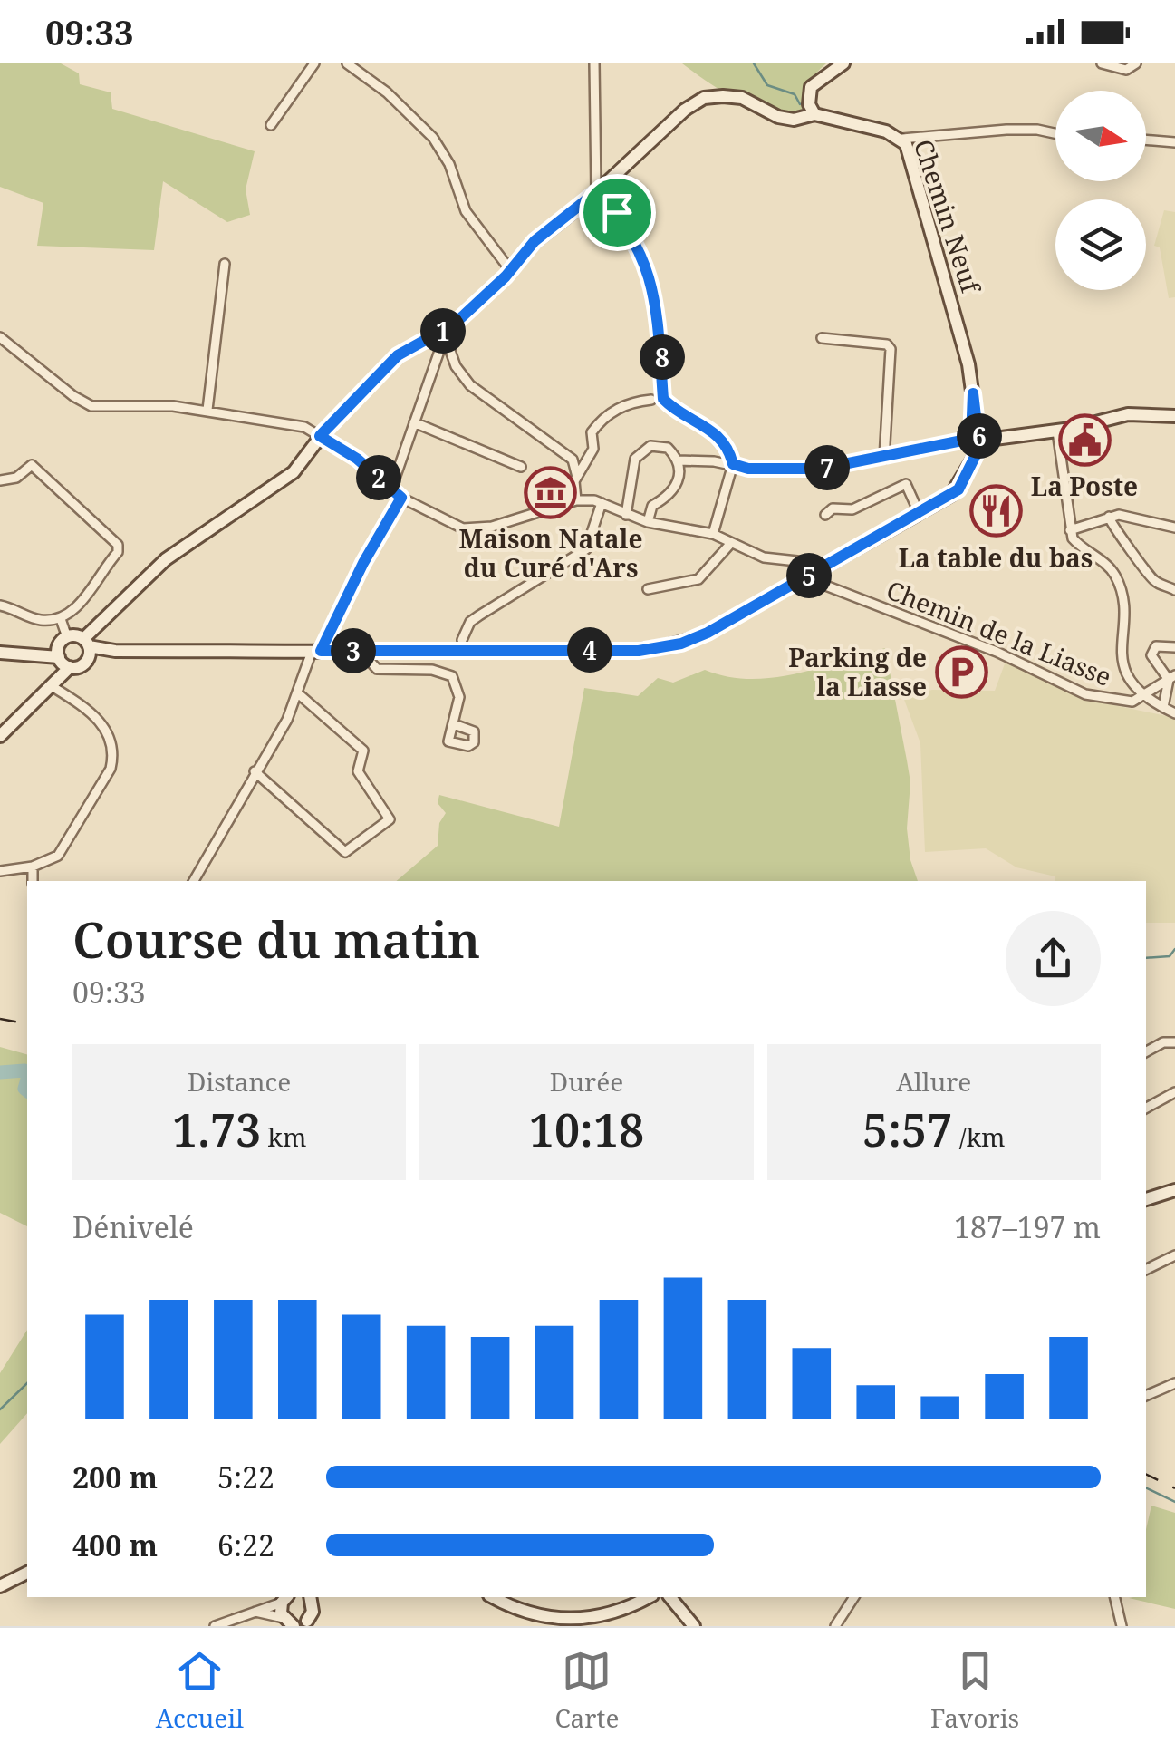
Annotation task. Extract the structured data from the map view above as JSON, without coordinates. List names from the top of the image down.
{
  "streets": {
    "street": ["Chemin Neuf", "Chemin de la Liasse"]
  },
  "places": {
    "public building": ["La Poste"],
    "museum": ["Maison Natale du Curé d'Ars"],
    "restaurant": ["La table du bas"],
    "parking": ["Parking de la Liasse"]
  },
  "north": "right",
  "page": {
    "status": "09:33",
    "pins": [
      "1",
      "8",
      "6",
      "7",
      "2",
      "5",
      "4",
      "3"
    ],
    "heading": ["Course du matin", "09:33"],
    "stats": [
      ["Distance", "1.73 km"],
      ["Durée", "10:18"],
      ["Allure", "5:57 /km"]
    ],
    "chart": ["Dénivelé", "187–197 m"],
    "list": [
      {
        "name": "200 m",
        "note": "5:22"
      },
      {
        "name": "400 m",
        "note": "6:22"
      }
    ],
    "tabs": ["Accueil", "Carte", "Favoris"]
  }
}
